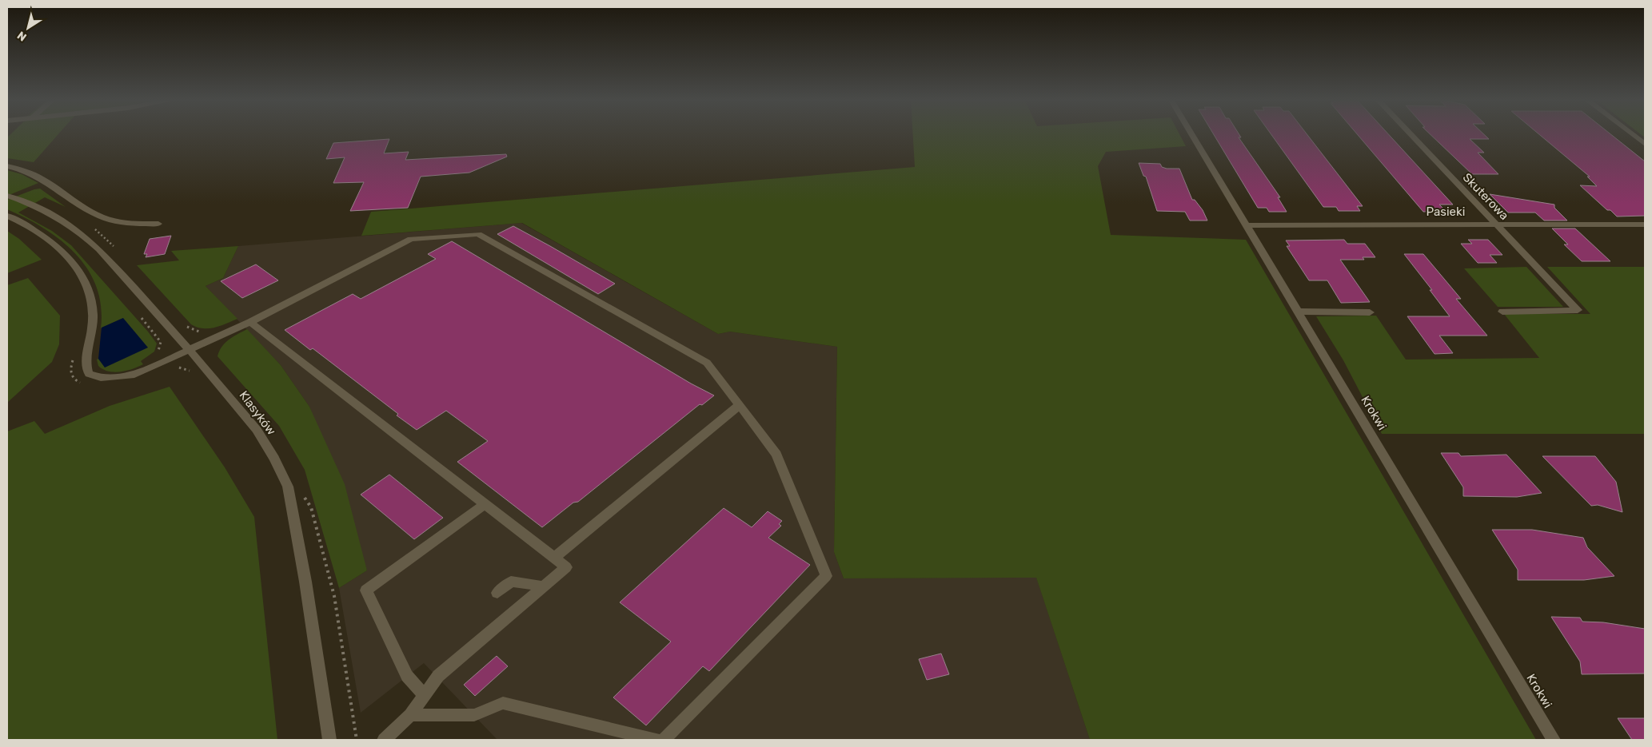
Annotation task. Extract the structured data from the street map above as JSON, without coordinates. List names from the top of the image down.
{
  "streets": {
    "street": [
      "Skuterowa",
      "Pasieki",
      "Klasyków",
      "Krokwi"
    ]
  },
  "crossings": [
    ["Skuterowa", "Pasieki"],
    ["Pasieki", "Krokwi"]
  ],
  "north": "bottom left"
}
